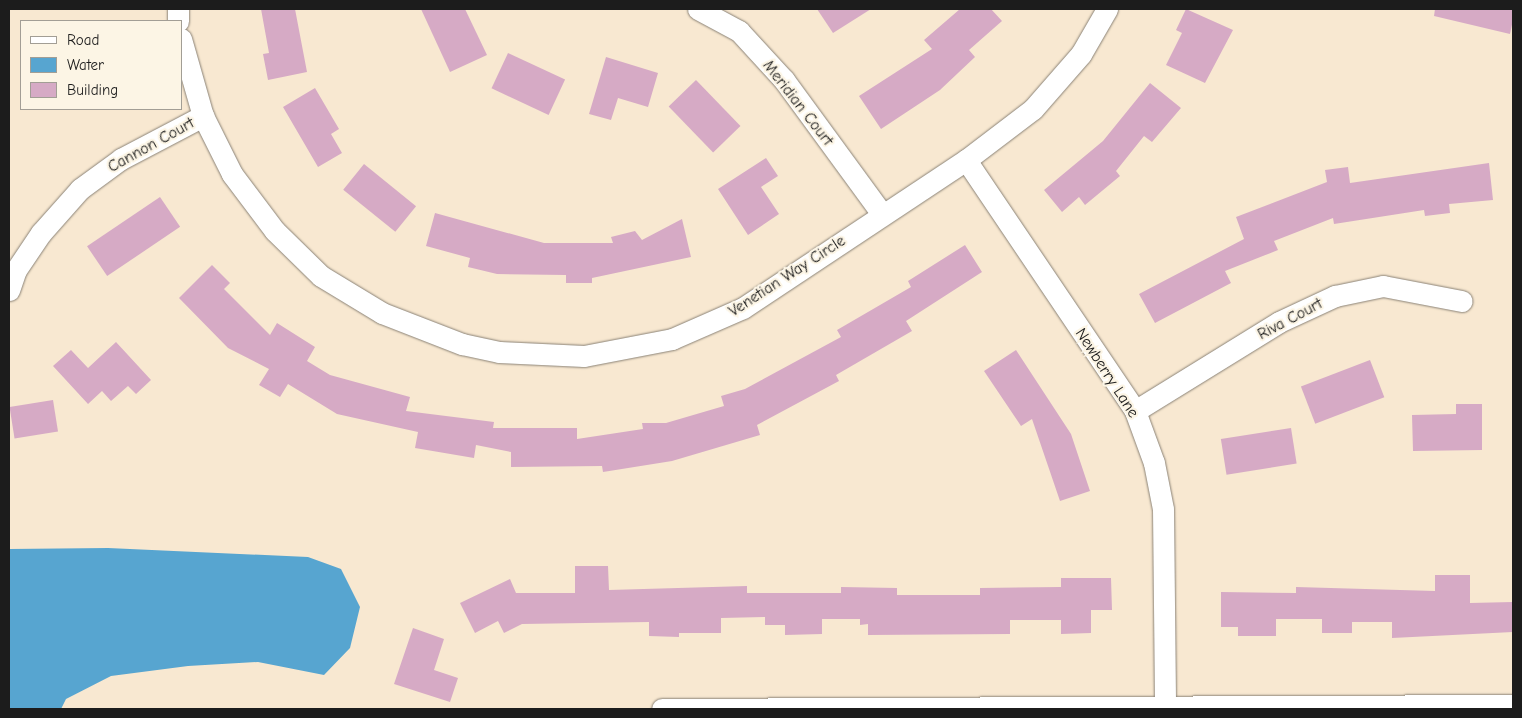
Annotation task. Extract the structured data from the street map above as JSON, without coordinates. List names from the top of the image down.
{
  "streets": {
    "street": [
      "Meridian Court",
      "Cannon Court",
      "Venetian Way Circle",
      "Riva Court",
      "Newberry Lane"
    ]
  },
  "crossings": [
    ["Meridian Court", "Venetian Way Circle"],
    ["Cannon Court", "Venetian Way Circle"],
    ["Venetian Way Circle", "Newberry Lane"],
    ["Riva Court", "Newberry Lane"]
  ],
  "legend": ["Road", "Water", "Building"]
}
